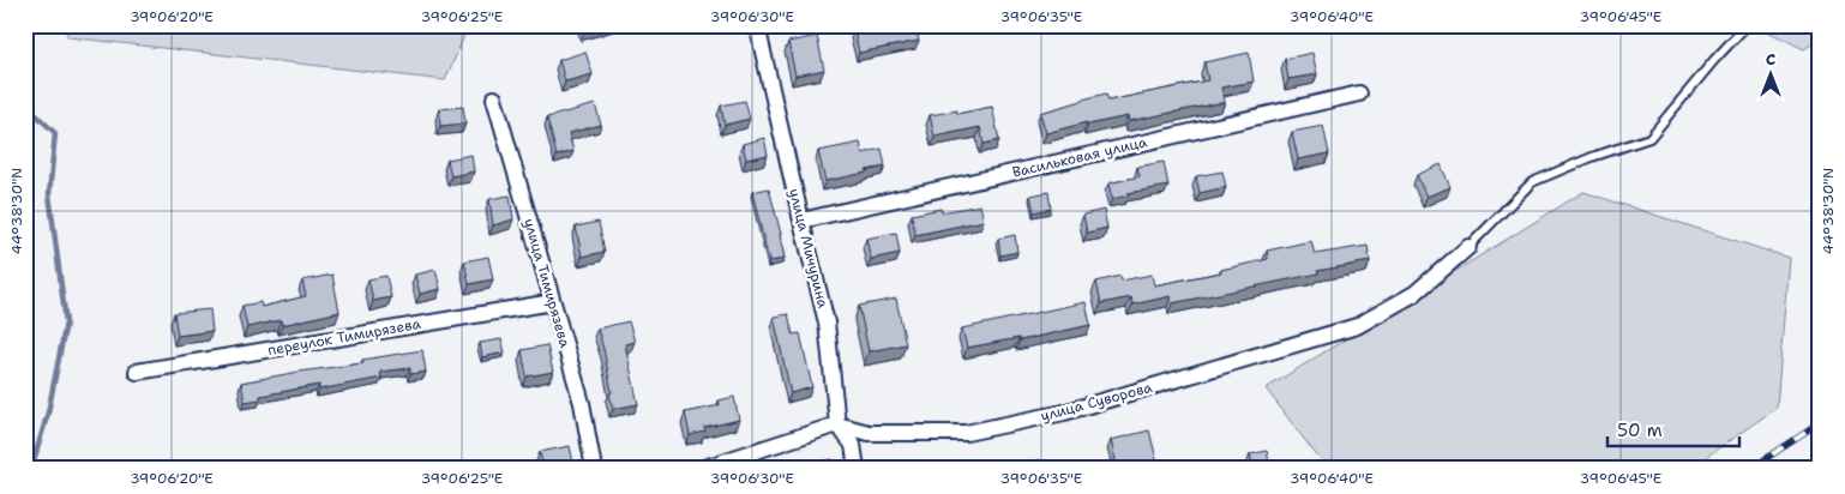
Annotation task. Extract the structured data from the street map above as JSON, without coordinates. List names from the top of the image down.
{
  "streets": {
    "street": [
      "Васильковая улица",
      "улица Мичурина",
      "улица Тимирязева",
      "переулок Тимирязева",
      "улица Суворова"
    ]
  },
  "crossings": [
    ["Васильковая улица", "улица Мичурина"],
    ["улица Мичурина", "улица Суворова"],
    ["улица Тимирязева", "переулок Тимирязева"]
  ],
  "scale_bar": "50 m",
  "north": "top",
  "coordinates": [
    "39°06'20\"E",
    "39°06'25\"E",
    "39°06'30\"E",
    "39°06'35\"E",
    "39°06'40\"E",
    "39°06'45\"E",
    "44°38'30\"N"
  ]
}
